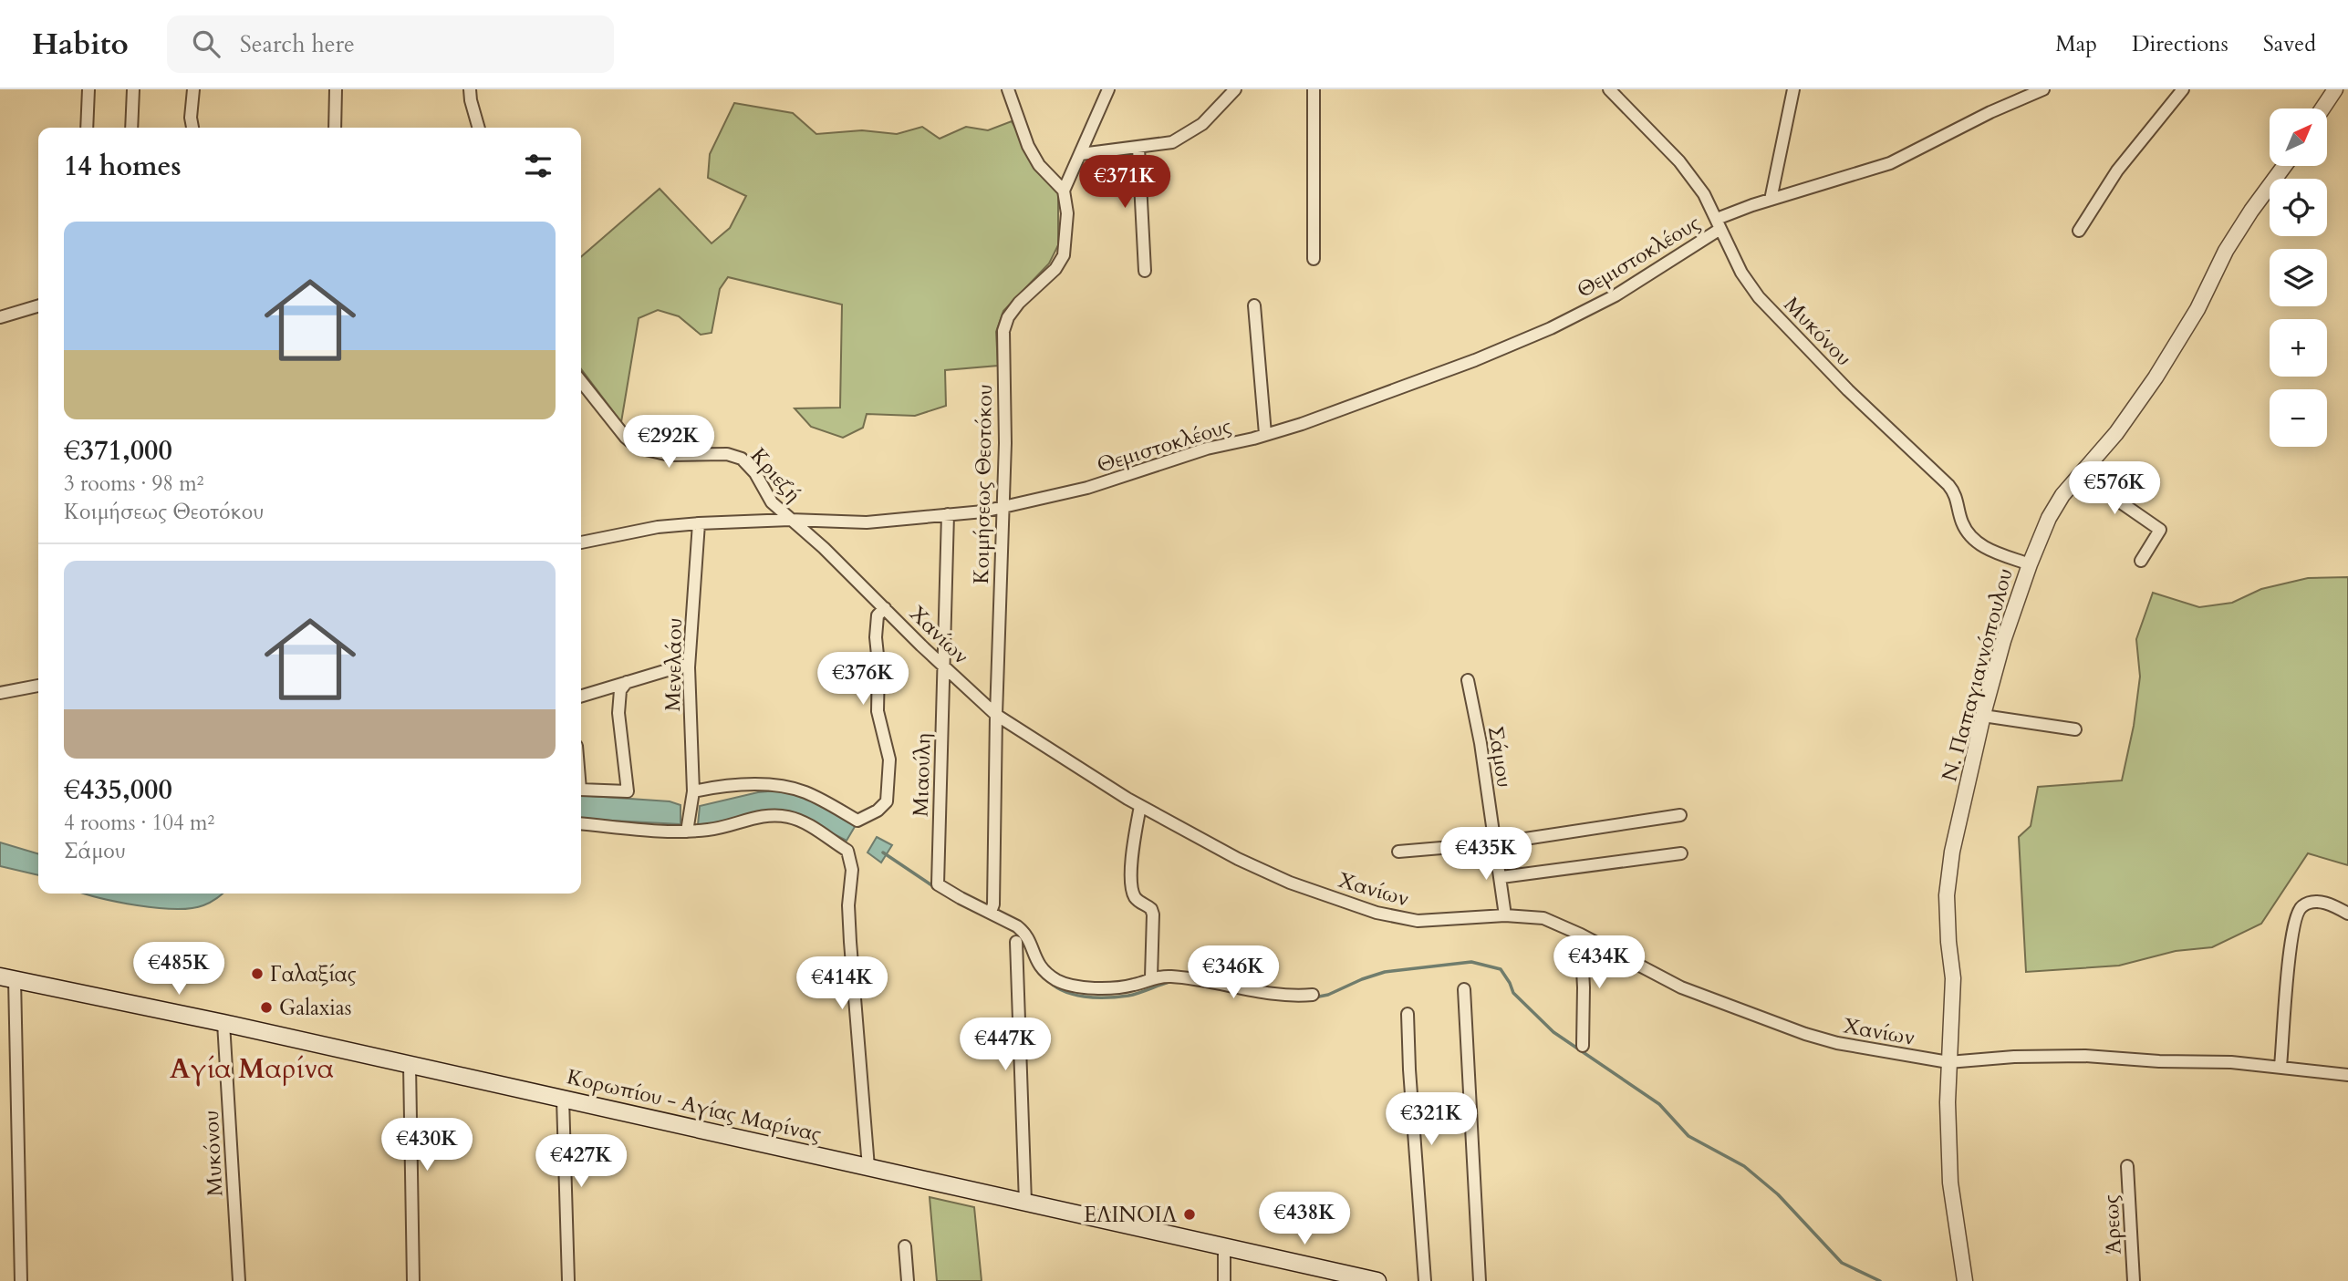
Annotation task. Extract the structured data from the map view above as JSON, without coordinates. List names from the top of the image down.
{
  "streets": {
    "main road": ["Κορωπίου - Αγίας Μαρίνας"],
    "street": [
      "Θεμιστοκλέους",
      "Μυκόνου",
      "Κριεζή",
      "Κοιμήσεως Θεοτόκου",
      "Χανίων",
      "Μενελάου",
      "Ν. Παπαγιαννόπουλου",
      "Σάμου",
      "Μιαούλη",
      "Άρεως"
    ]
  },
  "crossings": [
    ["Θεμιστοκλέους", "Μυκόνου"],
    ["Θεμιστοκλέους", "Κριεζή"],
    ["Θεμιστοκλέους", "Κοιμήσεως Θεοτόκου"],
    ["Θεμιστοκλέους", "Χανίων"],
    ["Θεμιστοκλέους", "Μενελάου"],
    ["Θεμιστοκλέους", "Μιαούλη"],
    ["Μυκόνου", "Ν. Παπαγιαννόπουλου"],
    ["Μυκόνου", "Κορωπίου - Αγίας Μαρίνας"],
    ["Κριεζή", "Χανίων"],
    ["Κοιμήσεως Θεοτόκου", "Χανίων"],
    ["Κοιμήσεως Θεοτόκου", "Μιαούλη"],
    ["Χανίων", "Ν. Παπαγιαννόπουλου"],
    ["Χανίων", "Σάμου"],
    ["Χανίων", "Μιαούλη"]
  ],
  "districts": ["Αγία Μαρίνα"],
  "places": ["Γαλαξίας", "Galaxias", "ΕΛΙΝΟΙΛ"],
  "north": "top right",
  "page": {
    "header": "Habito",
    "search": "Search here",
    "nav": ["Map", "Directions", "Saved"],
    "map_buttons": ["+", "−"],
    "heading": "14 homes",
    "price": [
      "€371K",
      "€292K",
      "€576K",
      "€376K",
      "€435K",
      "€434K",
      "€485K",
      "€346K",
      "€414K",
      "€447K",
      "€321K",
      "€430K",
      "€427K",
      "€438K"
    ],
    "list": [
      {
        "name": "€371,000",
        "note": "3 rooms · 98 m² · Κοιμήσεως Θεοτόκου"
      },
      {
        "name": "€435,000",
        "note": "4 rooms · 104 m² · Σάμου"
      }
    ]
  }
}
